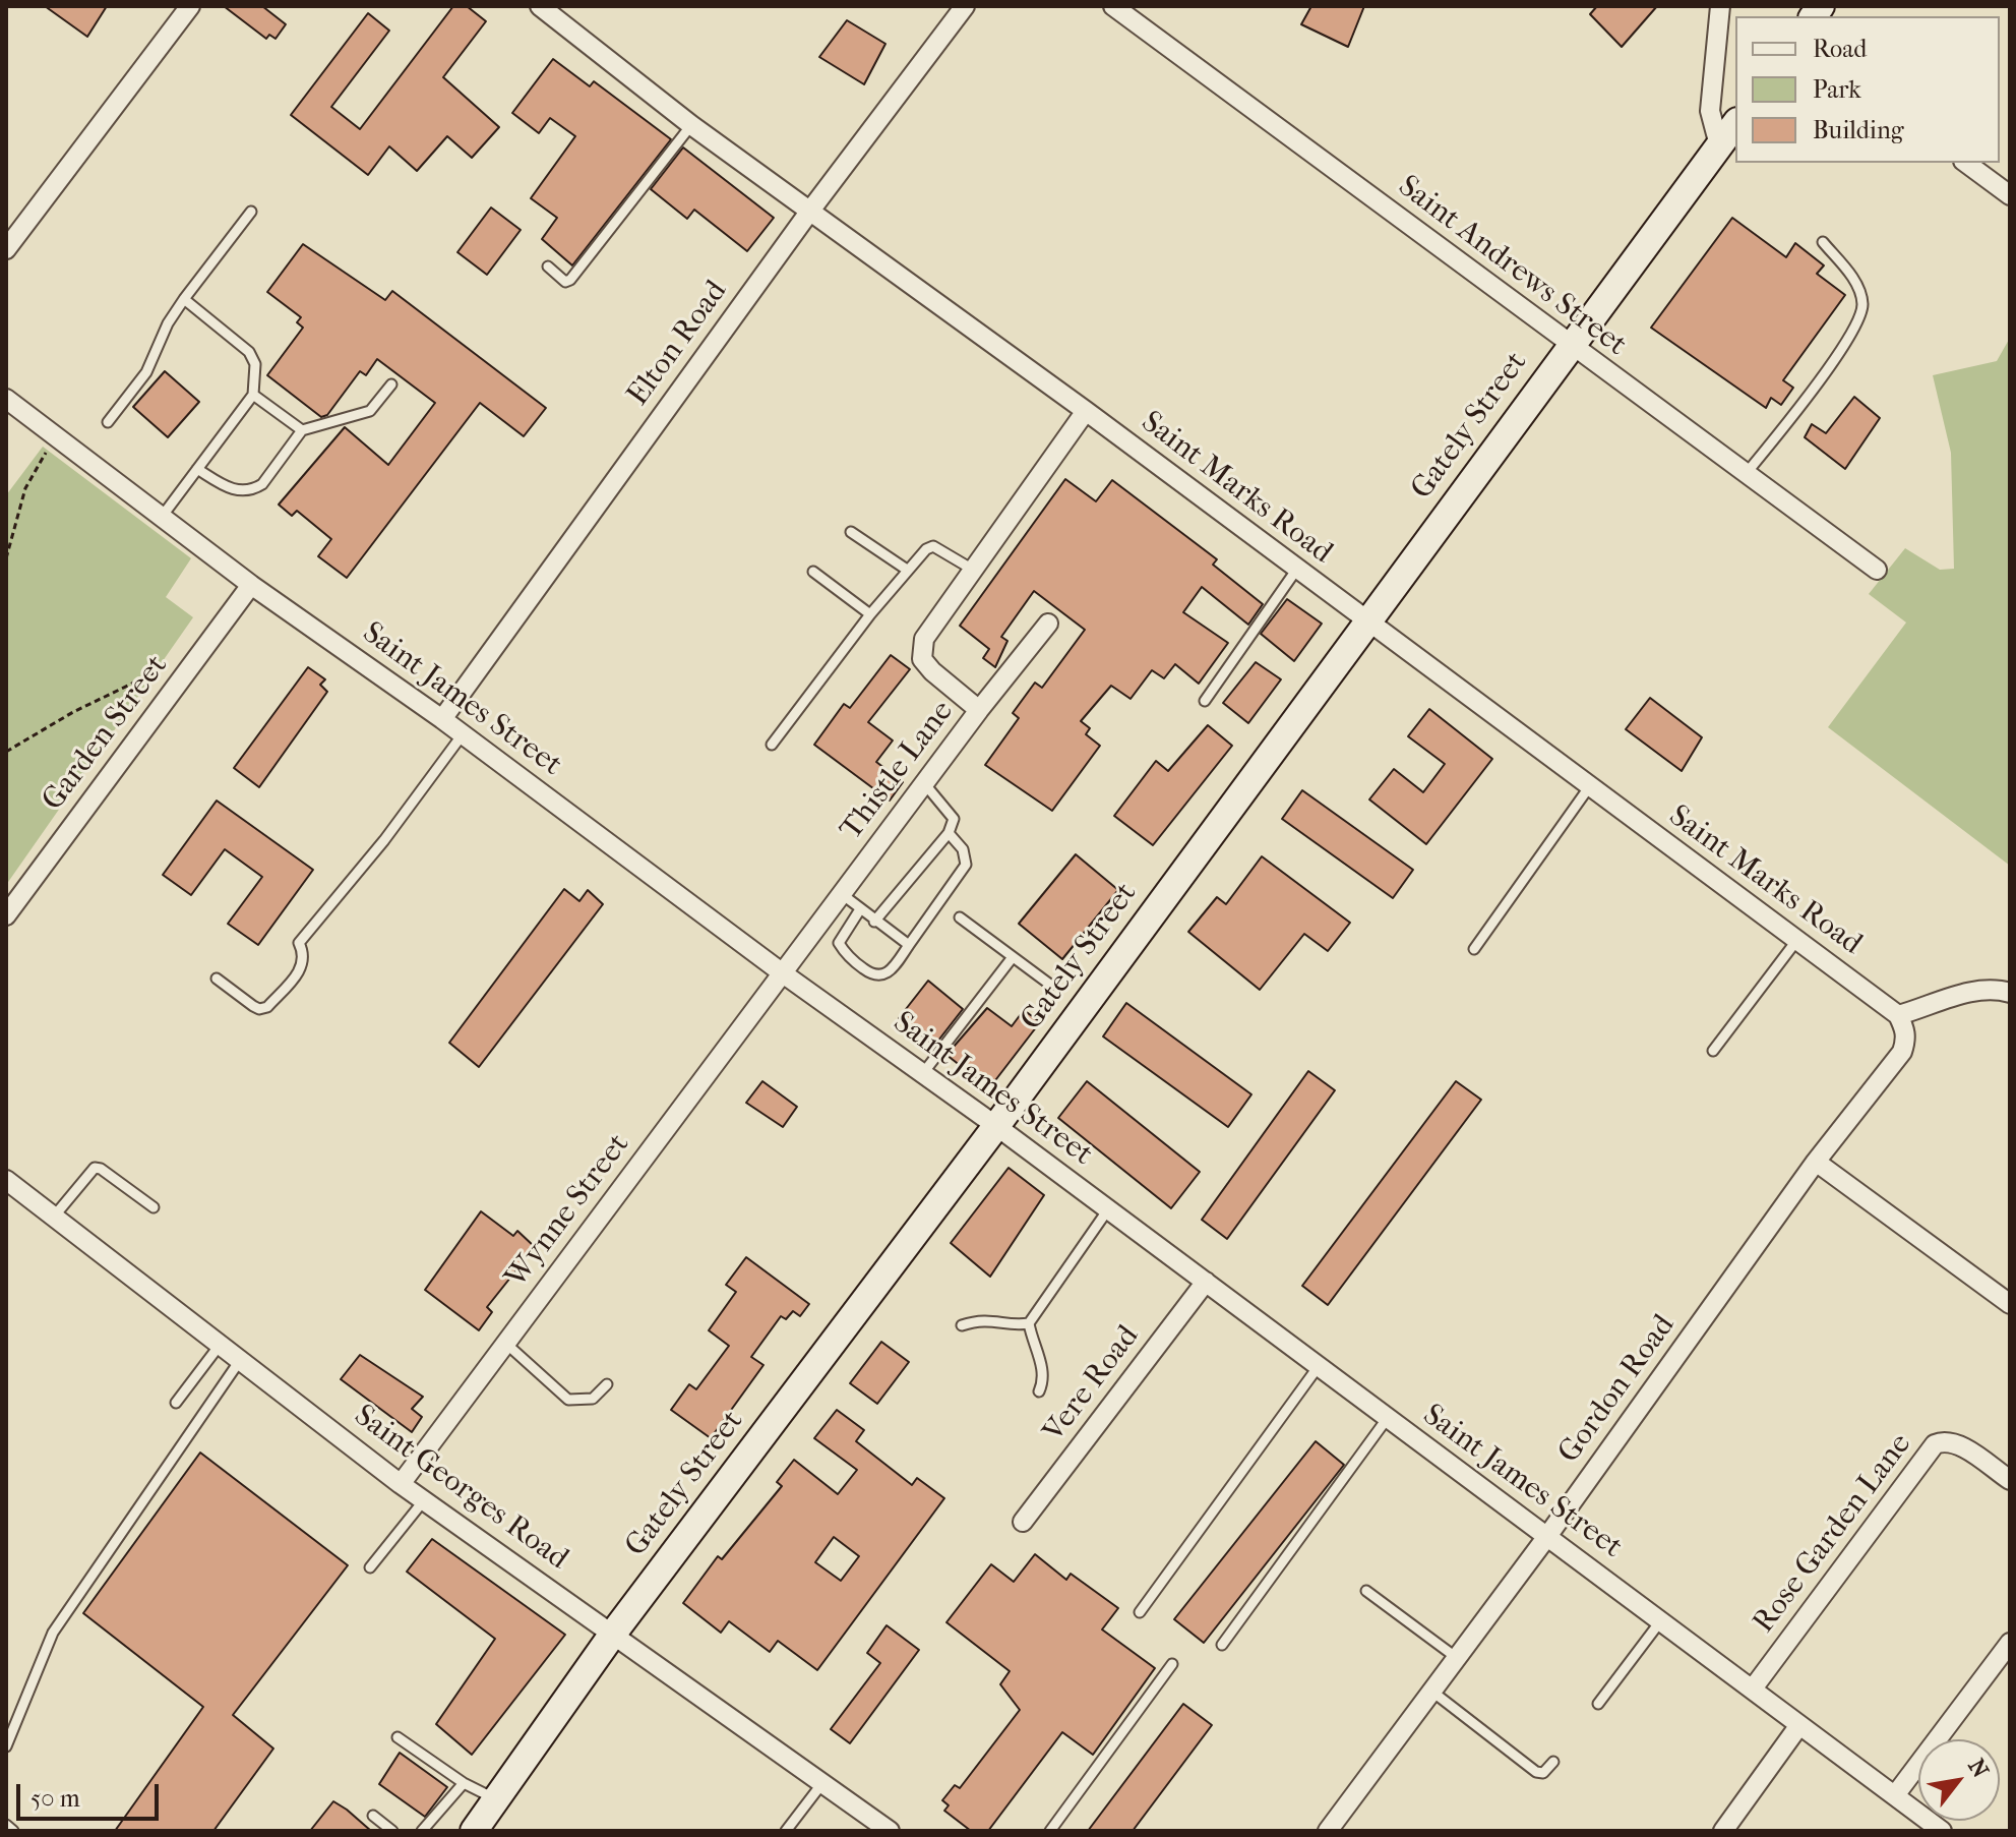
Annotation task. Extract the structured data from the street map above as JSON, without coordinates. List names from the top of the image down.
{
  "streets": {
    "street": [
      "Saint Andrews Street",
      "Elton Road",
      "Gately Street",
      "Saint Marks Road",
      "Saint James Street",
      "Garden Street",
      "Thistle Lane",
      "Wynne Street",
      "Vere Road",
      "Gordon Road",
      "Saint Georges Road",
      "Rose Garden Lane"
    ]
  },
  "crossings": [
    ["Saint Andrews Street", "Gately Street"],
    ["Elton Road", "Saint Marks Road"],
    ["Elton Road", "Saint James Street"],
    ["Gately Street", "Saint Marks Road"],
    ["Gately Street", "Saint James Street"],
    ["Gately Street", "Saint Georges Road"],
    ["Saint Marks Road", "Thistle Lane"],
    ["Saint Marks Road", "Gordon Road"],
    ["Saint James Street", "Garden Street"],
    ["Saint James Street", "Thistle Lane"],
    ["Saint James Street", "Wynne Street"],
    ["Saint James Street", "Vere Road"],
    ["Saint James Street", "Gordon Road"],
    ["Saint James Street", "Rose Garden Lane"],
    ["Thistle Lane", "Wynne Street"],
    ["Wynne Street", "Saint Georges Road"]
  ],
  "legend": ["Road", "Park", "Building"],
  "scale_bar": "50 m",
  "north": "top right"
}
